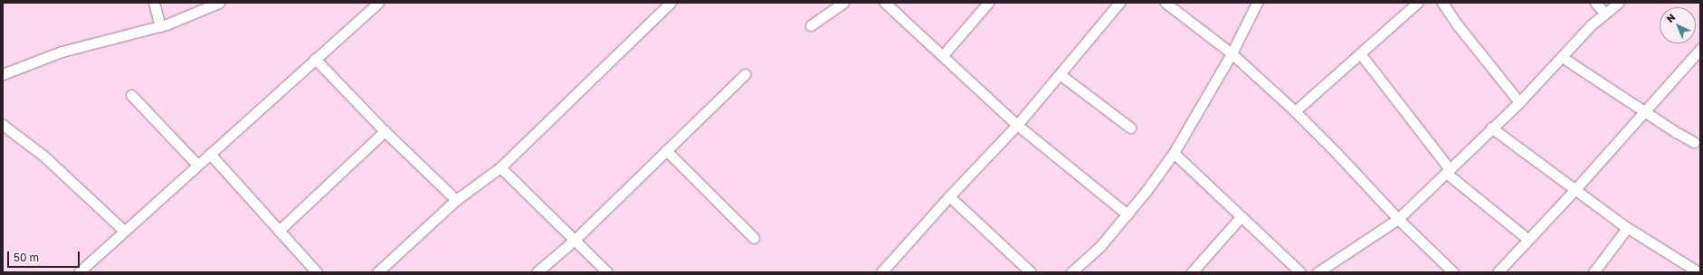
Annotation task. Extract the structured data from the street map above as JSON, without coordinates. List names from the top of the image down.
{
  "scale_bar": "50 m",
  "north": "top left"
}
